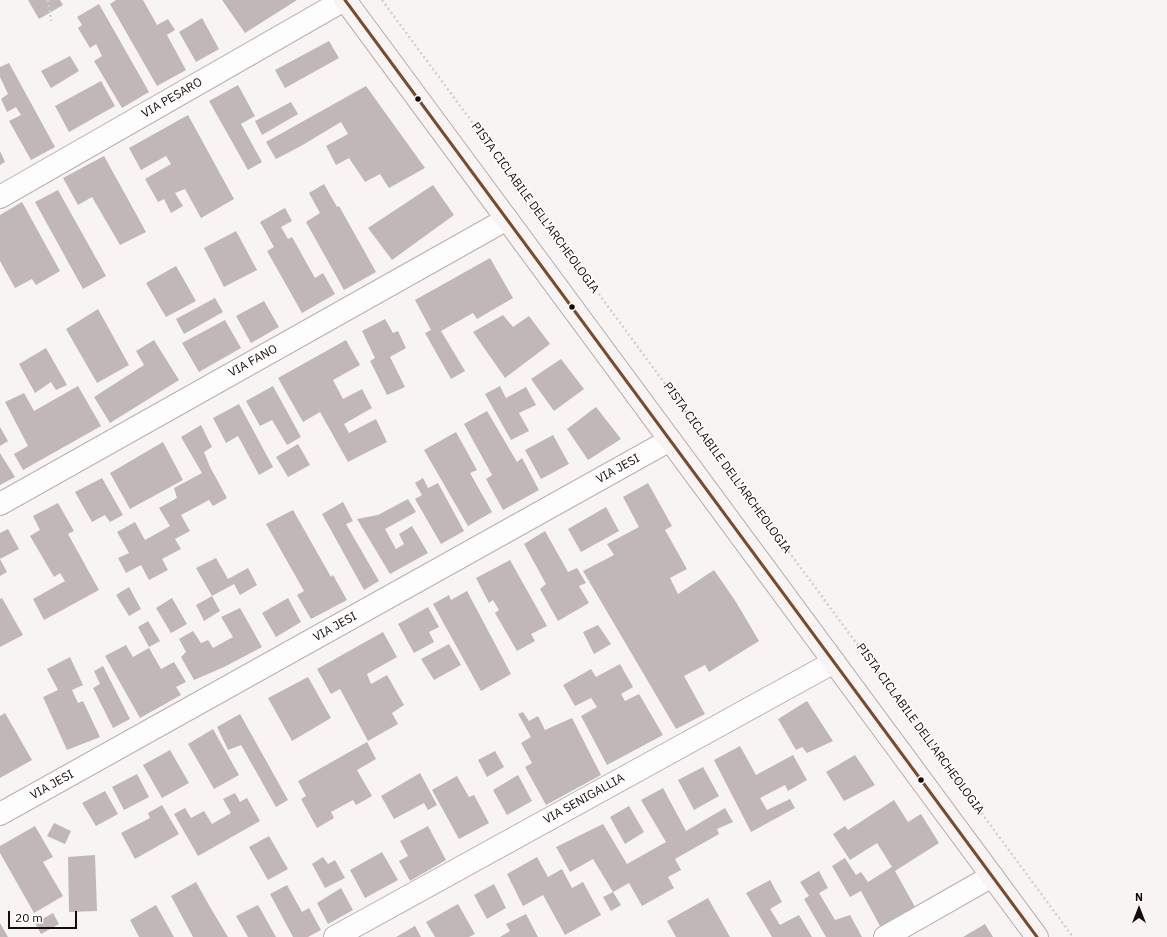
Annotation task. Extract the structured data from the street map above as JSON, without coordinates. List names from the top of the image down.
{
  "streets": {
    "street": [
      "VIA PESARO",
      "VIA FANO",
      "VIA JESI",
      "VIA SENIGALLIA"
    ],
    "path": ["PISTA CICLABILE DELL'ARCHEOLOGIA"]
  },
  "scale_bar": "20 m",
  "north": "top"
}
